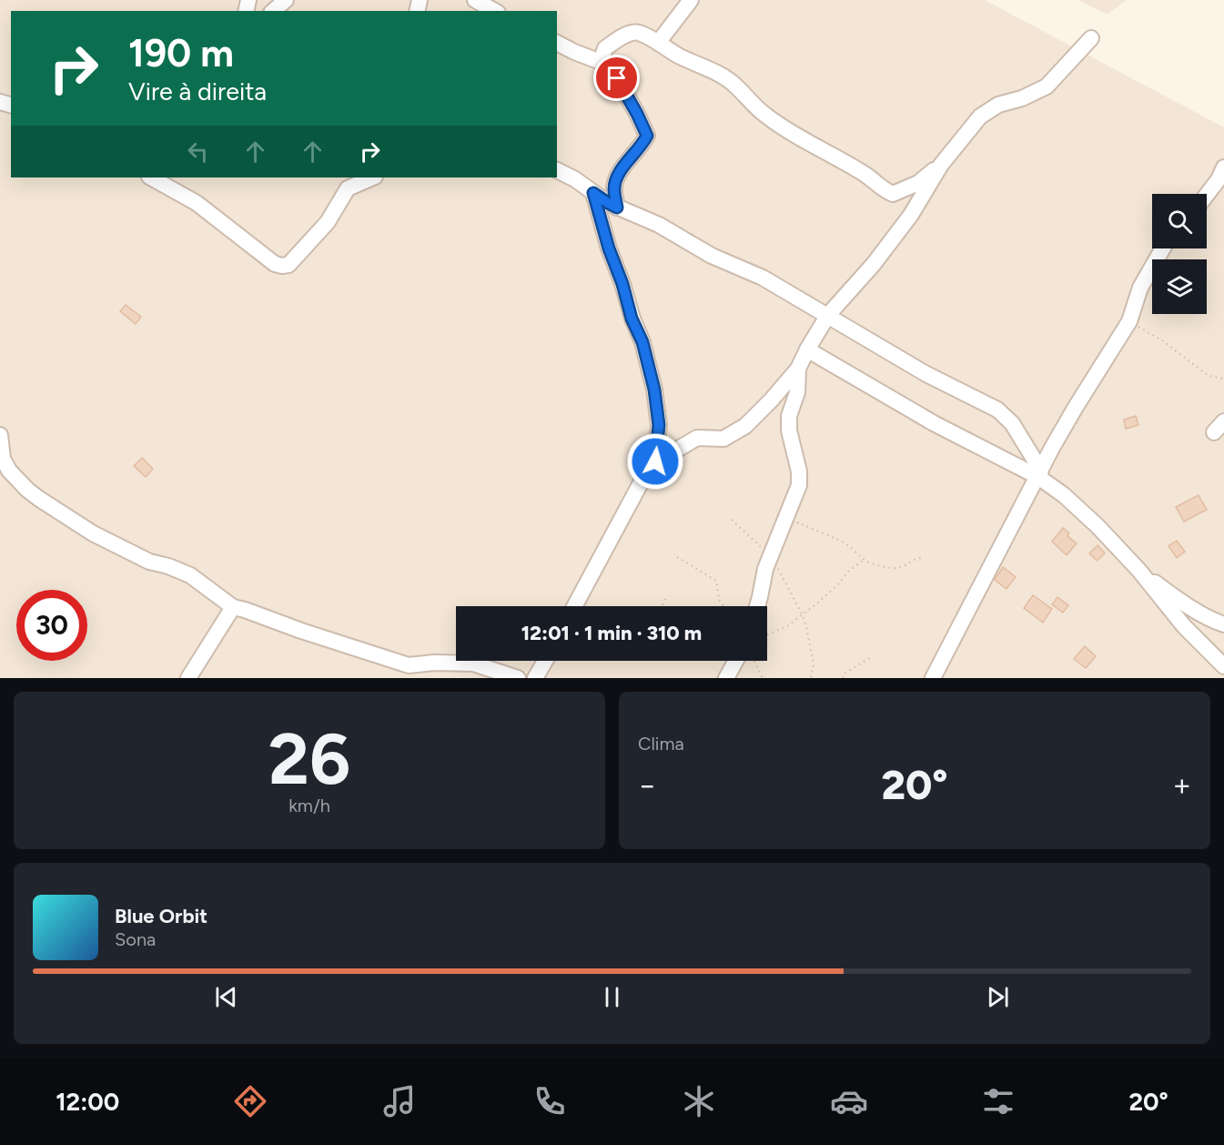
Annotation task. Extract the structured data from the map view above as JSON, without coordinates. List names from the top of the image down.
{
  "page": {
    "turn": ["190 m", "Vire à direita"],
    "limit": "30",
    "trip": "12:01 · 1 min · 310 m",
    "tile": [
      ["26", "km/h"],
      "Clima"
    ],
    "heat": ["−", "20°", "+"],
    "song": ["Blue Orbit", "Sona"],
    "tabs": ["12:00", "20°"]
  }
}
